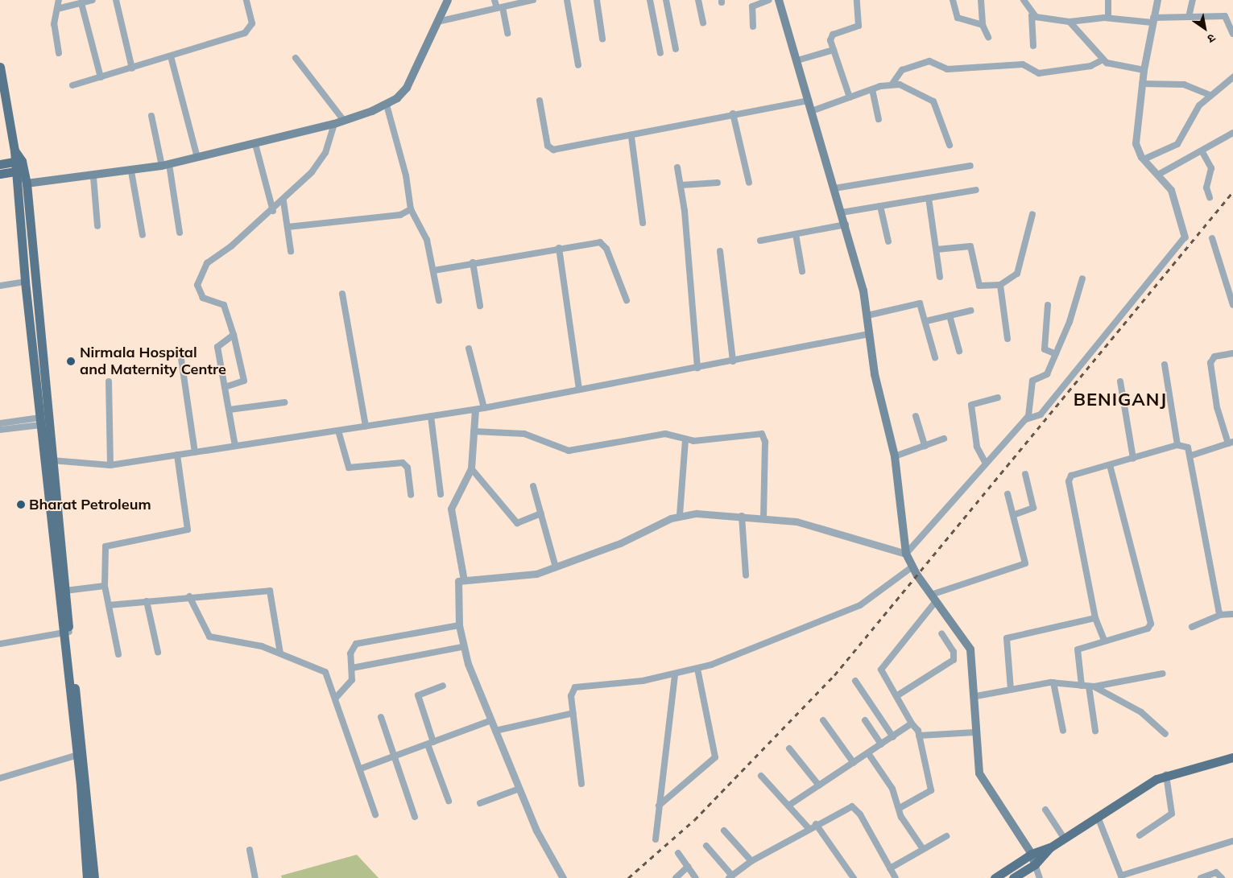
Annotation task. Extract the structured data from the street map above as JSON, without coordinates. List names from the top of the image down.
{
  "districts": ["BENIGANJ"],
  "places": ["Nirmala Hospital and Maternity Centre", "Bharat Petroleum"],
  "north": "bottom right"
}
